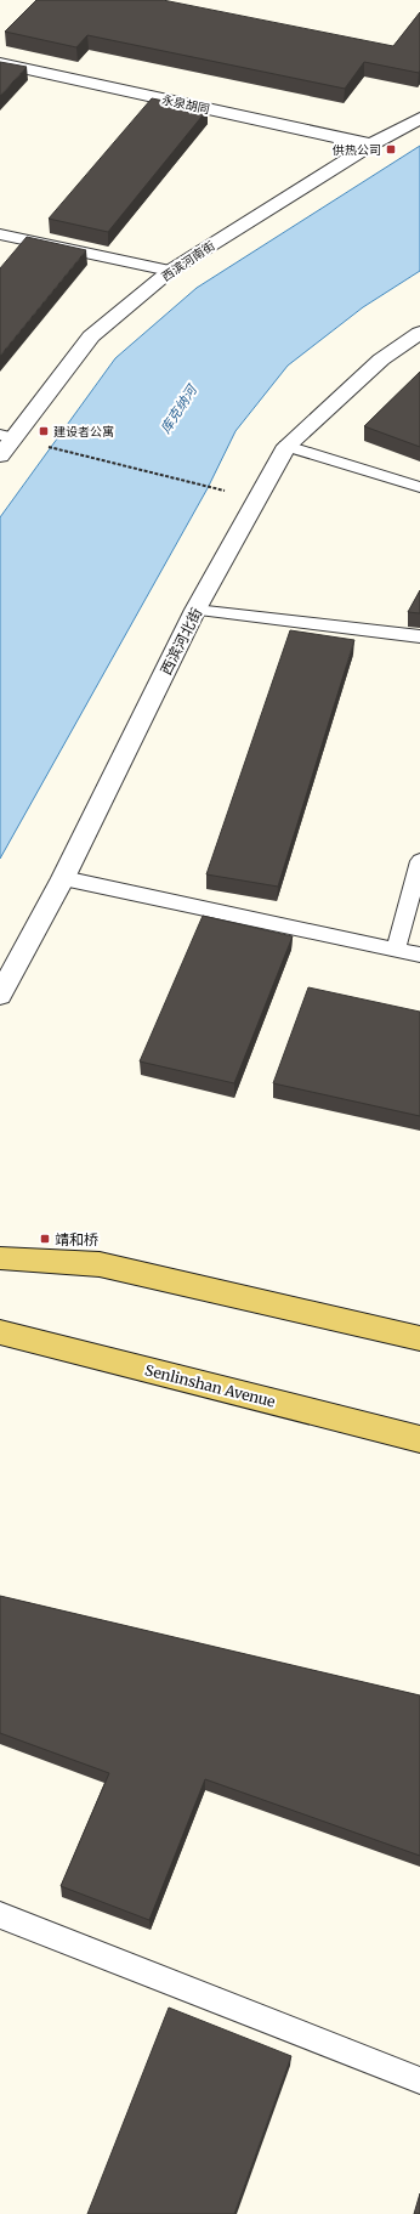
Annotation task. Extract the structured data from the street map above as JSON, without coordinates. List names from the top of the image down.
{
  "streets": {
    "main road": ["Senlinshan Avenue"],
    "street": ["永泉胡同", "西滨河南街", "西滨河北街"]
  },
  "crossings": [
    ["永泉胡同", "西滨河南街"]
  ],
  "water": ["库克纳河"],
  "places": {
    "transit": ["供热公司", "建设者公寓", "靖和桥"]
  }
}
